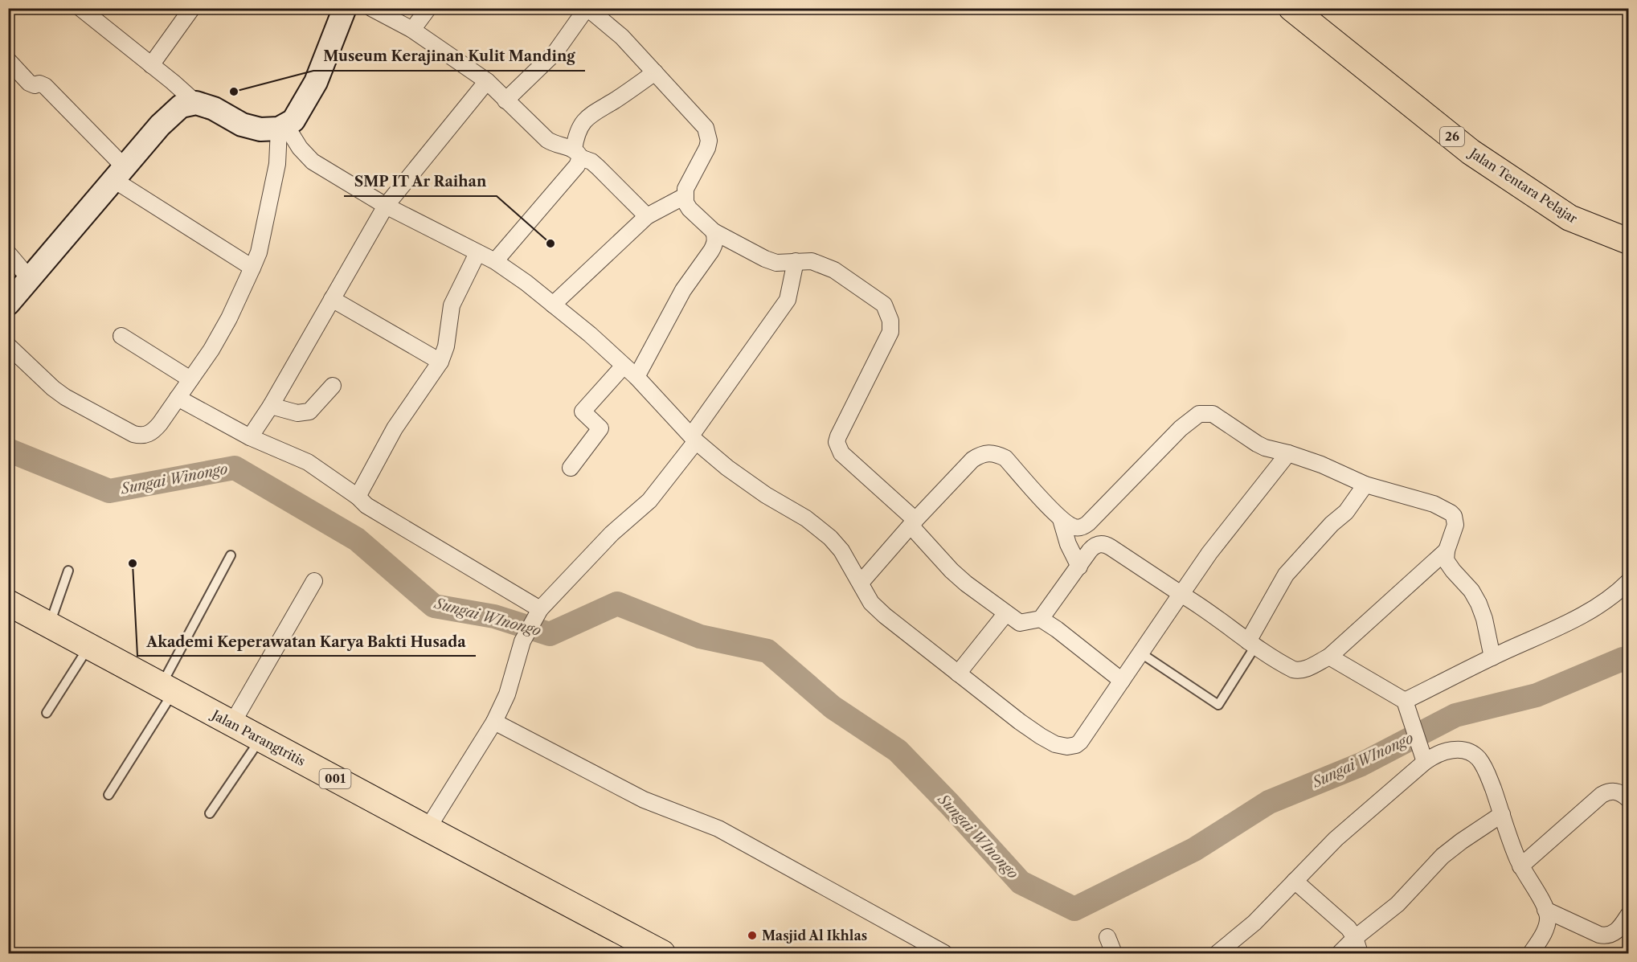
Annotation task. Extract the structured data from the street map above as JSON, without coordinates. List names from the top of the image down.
{
  "streets": {
    "main road": [
      "26",
      "Jalan Tentara Pelajar",
      "Jalan Parangtritis",
      "001"
    ]
  },
  "water": ["Sungai Winongo", "Sungai WInongo"],
  "places": [
    "Museum Kerajinan Kulit Manding",
    "SMP IT Ar Raihan",
    "Akademi Keperawatan Karya Bakti Husada",
    "Masjid Al Ikhlas"
  ]
}
